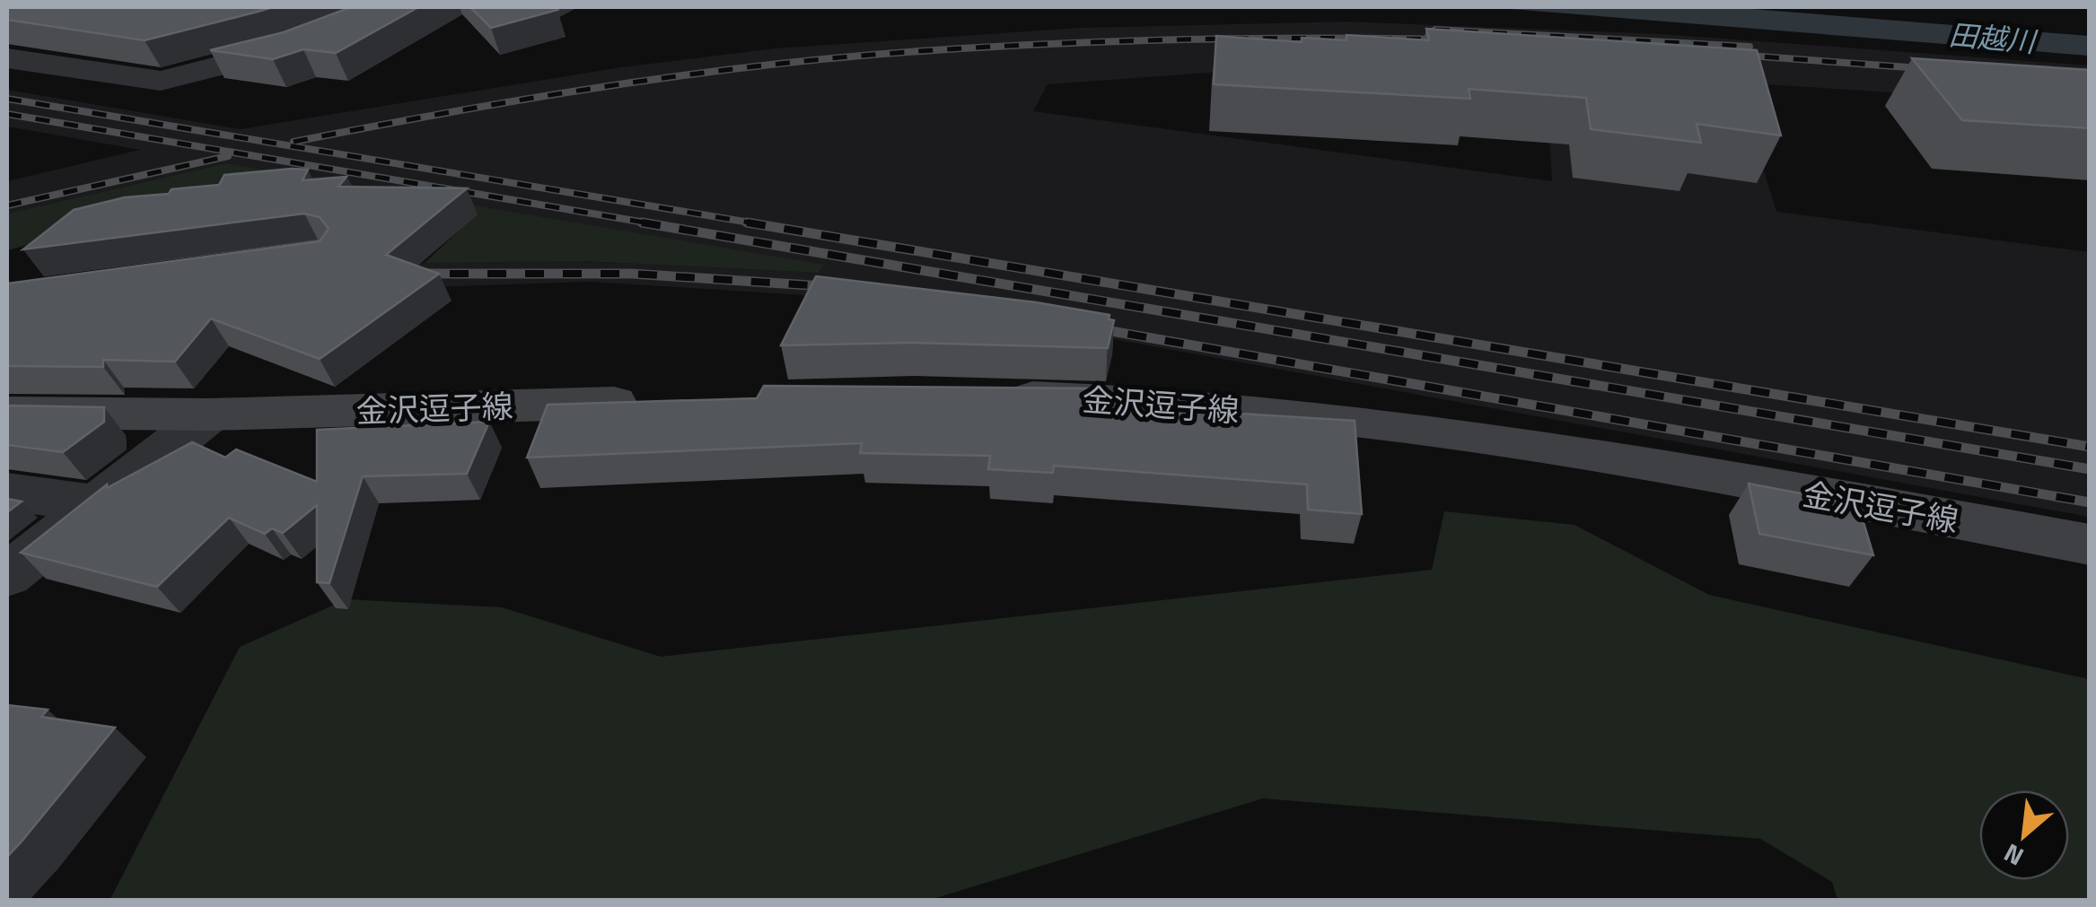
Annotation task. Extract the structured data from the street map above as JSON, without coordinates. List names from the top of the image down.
{
  "streets": {
    "main road": ["金沢逗子線"]
  },
  "water": ["田越川"],
  "north": "bottom left"
}
